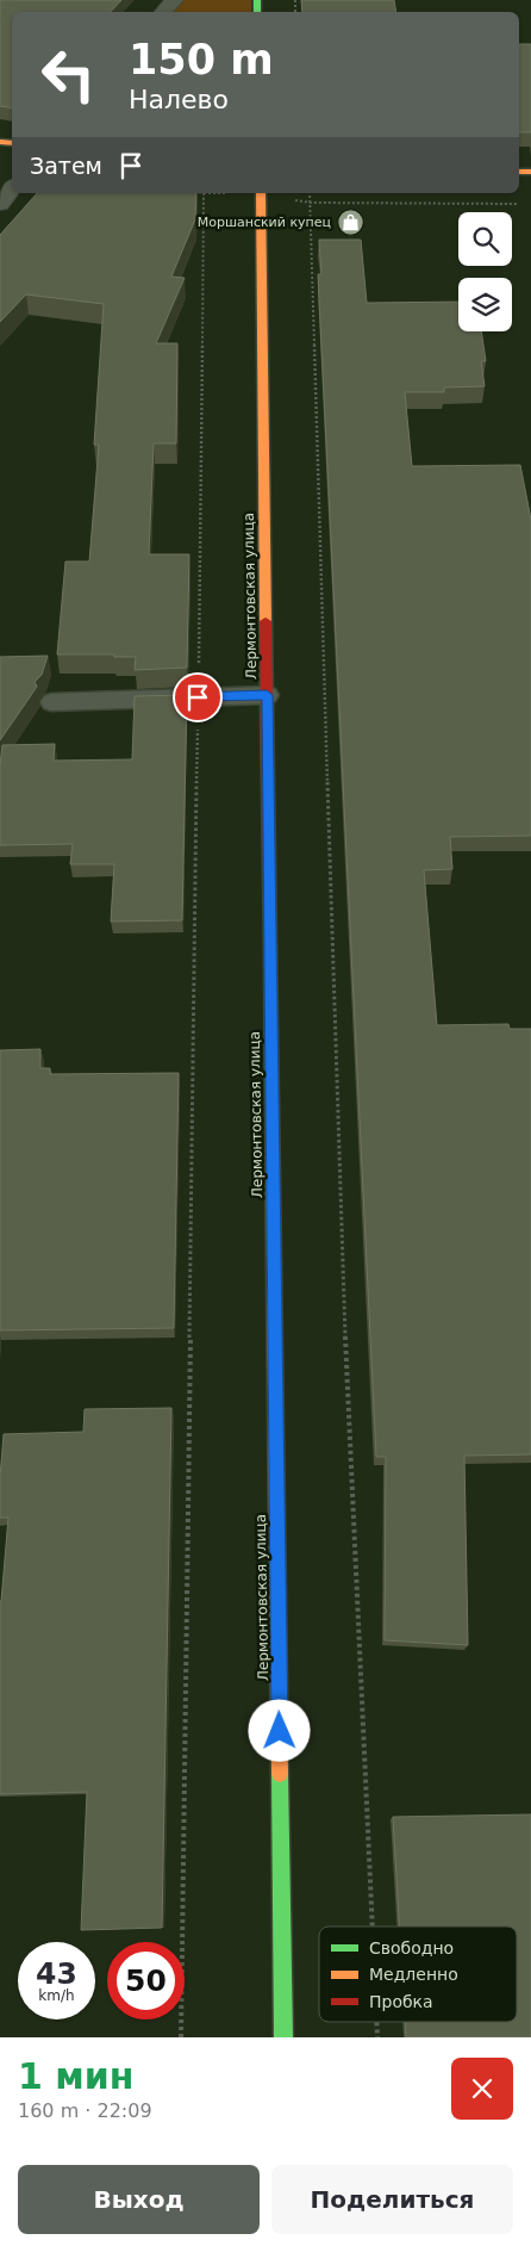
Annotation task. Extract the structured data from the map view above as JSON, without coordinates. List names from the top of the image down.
{
  "streets": {
    "main road": ["Лермонтовская улица"]
  },
  "places": {
    "shop": ["Моршанский купец"]
  },
  "legend": ["Свободно", "Медленно", "Пробка"],
  "page": {
    "turn": ["150 m", "Налево"],
    "then": "Затем",
    "speed": "43 km/h",
    "limit": "50",
    "heading": ["1 мин", "160 m · 22:09"],
    "buttons": ["Выход", "Поделиться"]
  }
}
